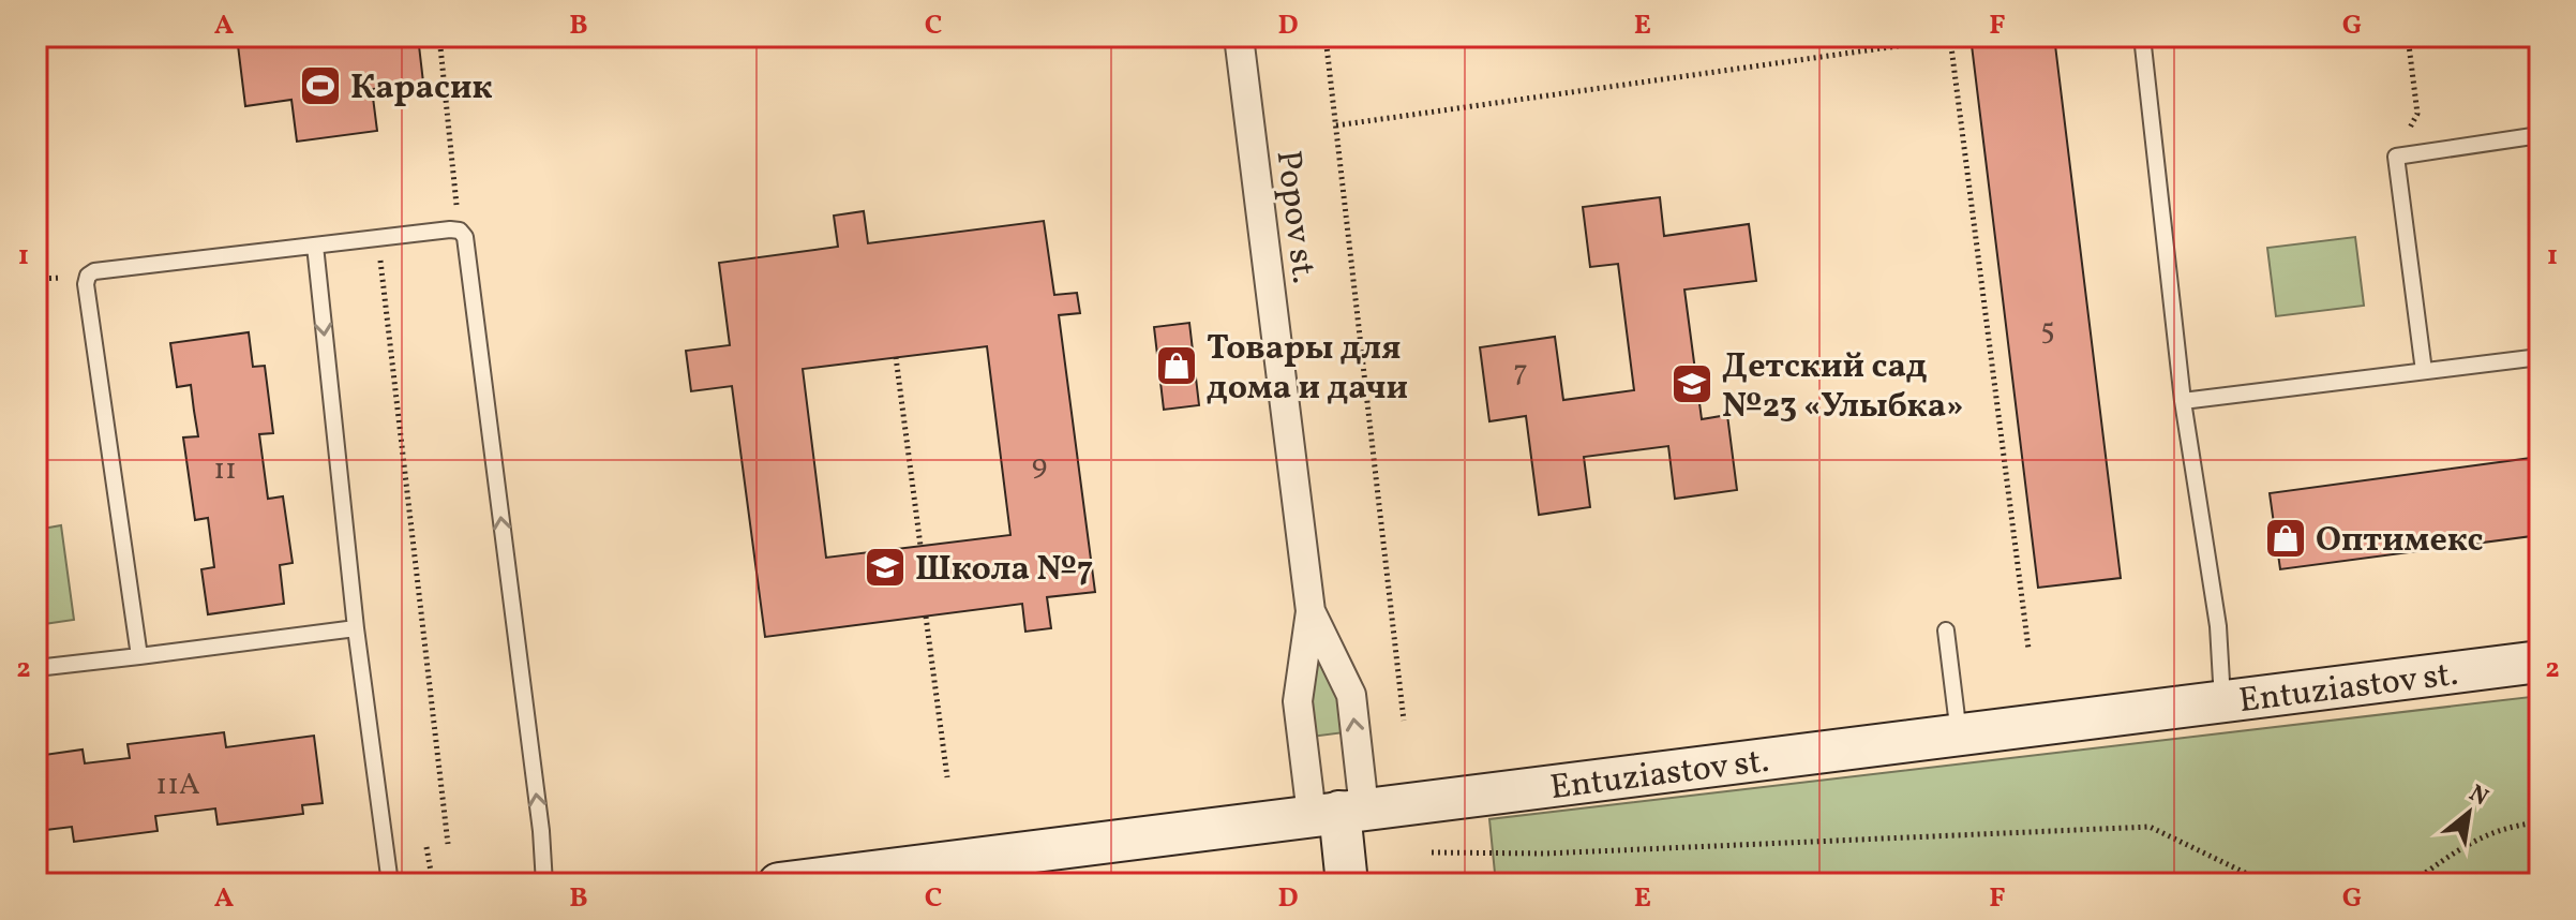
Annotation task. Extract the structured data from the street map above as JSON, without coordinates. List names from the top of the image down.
{
  "streets": {
    "street": ["Popov st.", "Entuziastov st."]
  },
  "crossings": [
    ["Popov st.", "Entuziastov st."]
  ],
  "places": {
    "sports": ["Карасик"],
    "shop": ["Товары для дома и дачи", "Оптимекс"],
    "school or university": ["Детский сад №23 «Улыбка»", "Школа №7"]
  },
  "house_numbers": [
    "5",
    "7",
    "9",
    "11",
    "11А"
  ],
  "north": "top right",
  "grid": {
    "columns": [
      "A",
      "B",
      "C",
      "D",
      "E",
      "F",
      "G"
    ],
    "rows": ["1", "2"]
  }
}
